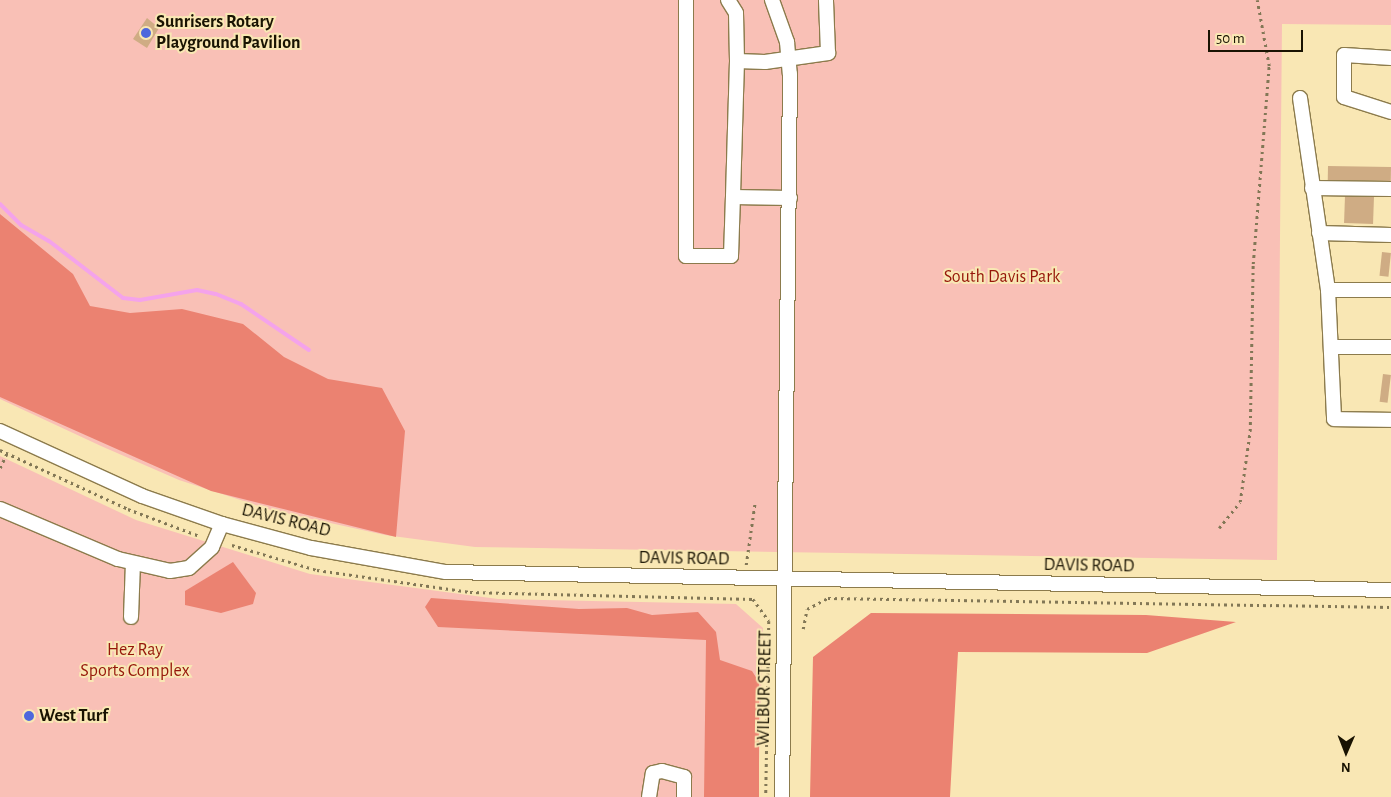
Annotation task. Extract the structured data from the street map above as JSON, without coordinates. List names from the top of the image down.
{
  "streets": {
    "street": ["DAVIS ROAD", "WILBUR STREET"]
  },
  "crossings": [
    ["DAVIS ROAD", "WILBUR STREET"]
  ],
  "parks": ["South Davis Park", "Hez Ray Sports Complex"],
  "places": ["Sunrisers Rotary Playground Pavilion", "West Turf"],
  "scale_bar": "50 m",
  "north": "bottom"
}
